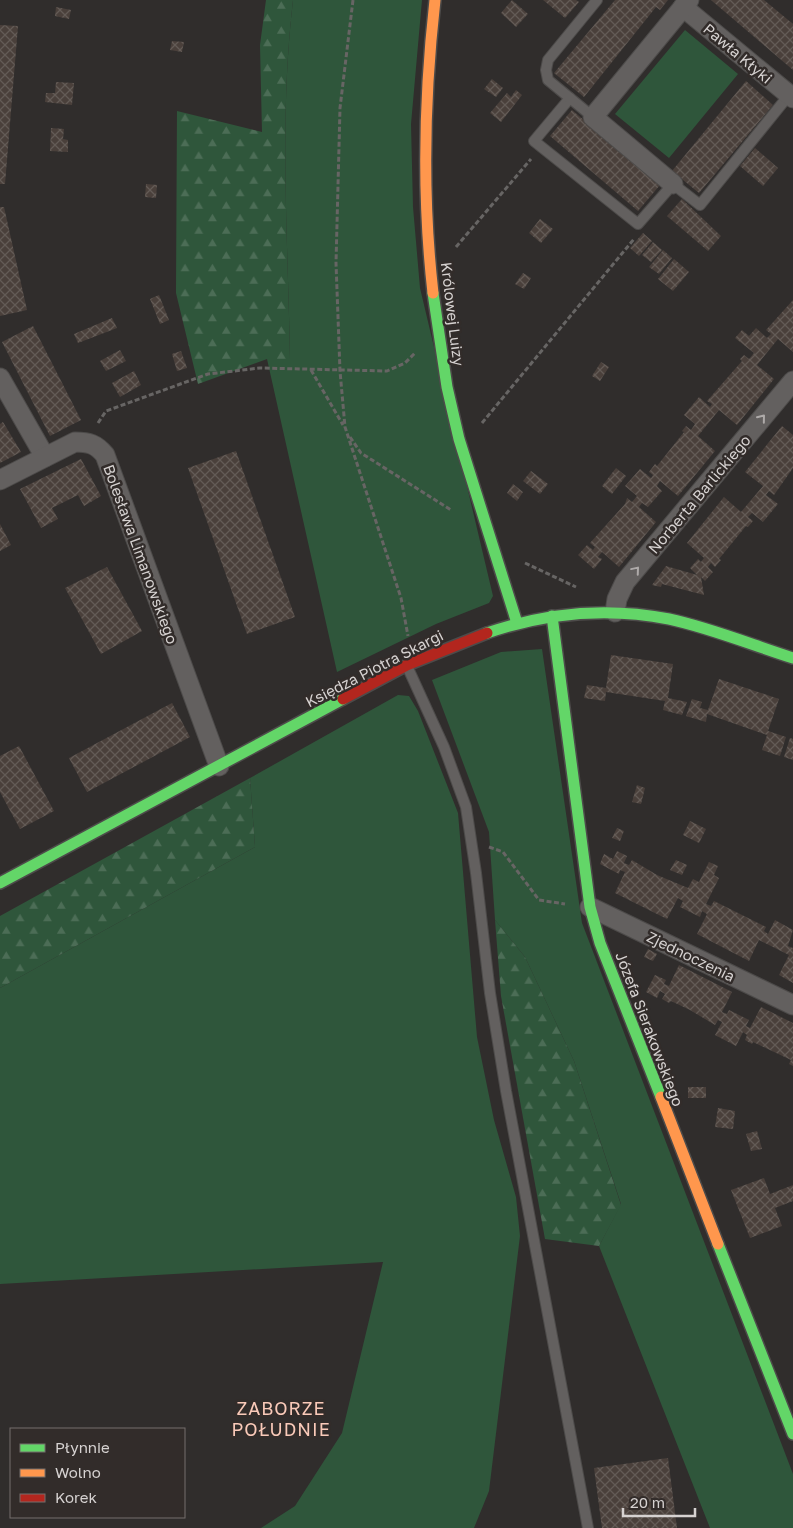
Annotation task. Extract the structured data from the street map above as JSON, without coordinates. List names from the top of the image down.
{
  "streets": {
    "street": [
      "Pawła Kłyki",
      "Królowej Luizy",
      "Norberta Barlickiego",
      "Bolesława Limanowskiego",
      "Księdza Piotra Skargi",
      "Zjednoczenia",
      "Józefa Sierakowskiego"
    ]
  },
  "crossings": [
    ["Królowej Luizy", "Księdza Piotra Skargi"],
    ["Norberta Barlickiego", "Księdza Piotra Skargi"],
    ["Bolesława Limanowskiego", "Księdza Piotra Skargi"],
    ["Księdza Piotra Skargi", "Józefa Sierakowskiego"],
    ["Zjednoczenia", "Józefa Sierakowskiego"]
  ],
  "one_way": ["Norberta Barlickiego"],
  "districts": ["ZABORZE POŁUDNIE"],
  "legend": ["Płynnie", "Wolno", "Korek"],
  "scale_bar": "20 m"
}
